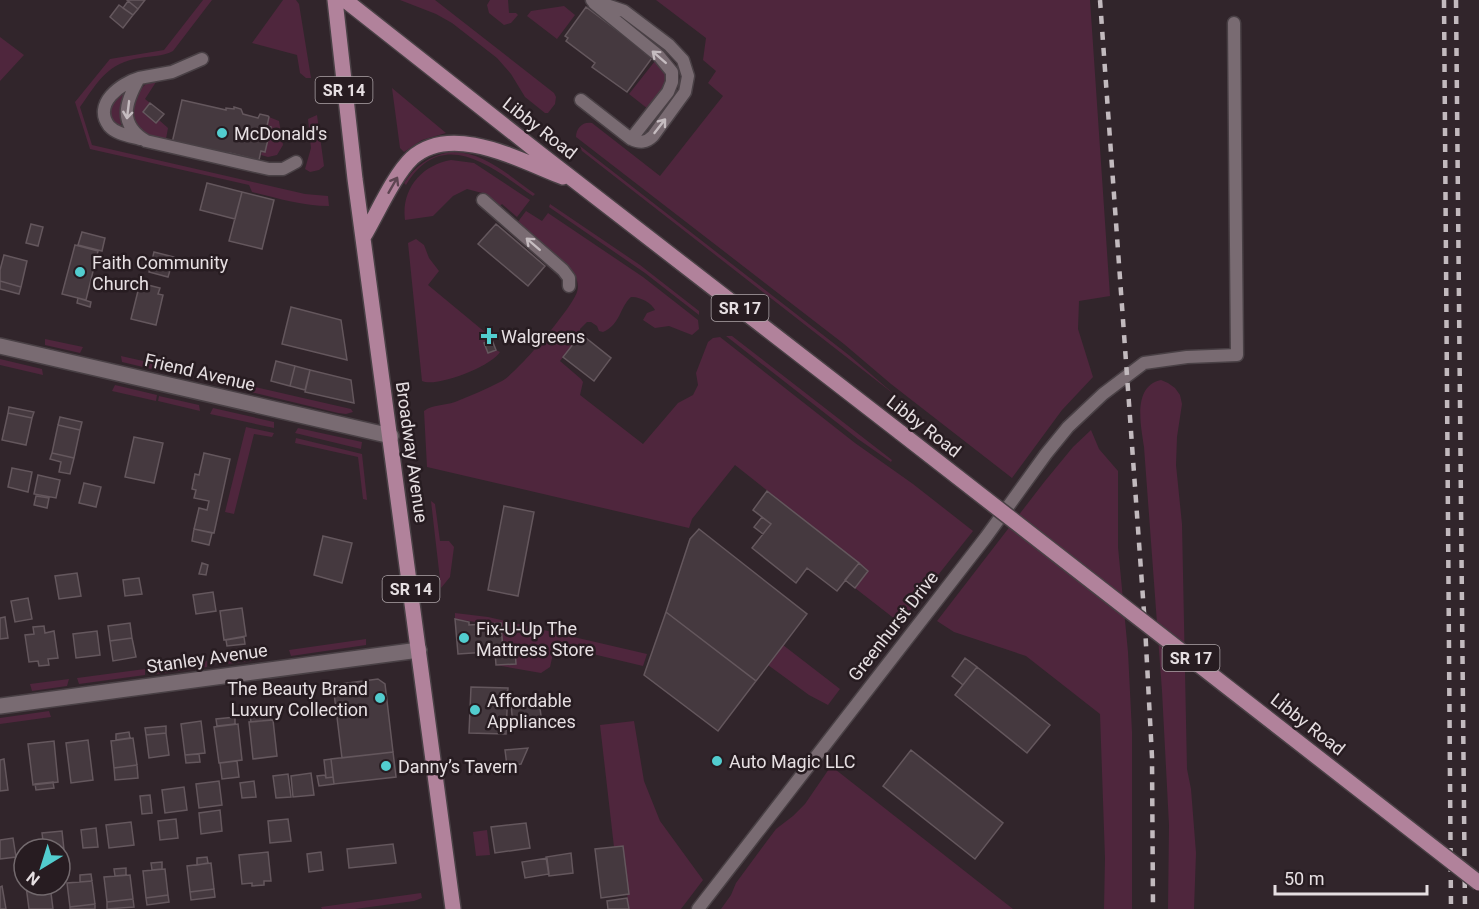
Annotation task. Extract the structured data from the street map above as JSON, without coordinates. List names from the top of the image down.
{
  "streets": {
    "main road": [
      "SR 14",
      "Libby Road",
      "SR 17",
      "Broadway Avenue"
    ],
    "street": ["Friend Avenue", "Stanley Avenue"],
    "lane": ["Greenhurst Drive"]
  },
  "crossings": [
    ["Friend Avenue", "Broadway Avenue"],
    ["Broadway Avenue", "Stanley Avenue"]
  ],
  "places": {
    "other": [
      "McDonald's",
      "Faith Community Church",
      "Fix-U-Up The Mattress Store",
      "The Beauty Brand Luxury Collection",
      "Affordable Appliances",
      "Auto Magic LLC",
      "Danny’s Tavern"
    ],
    "health": ["Walgreens"]
  },
  "scale_bar": "50 m",
  "north": "bottom left"
}
